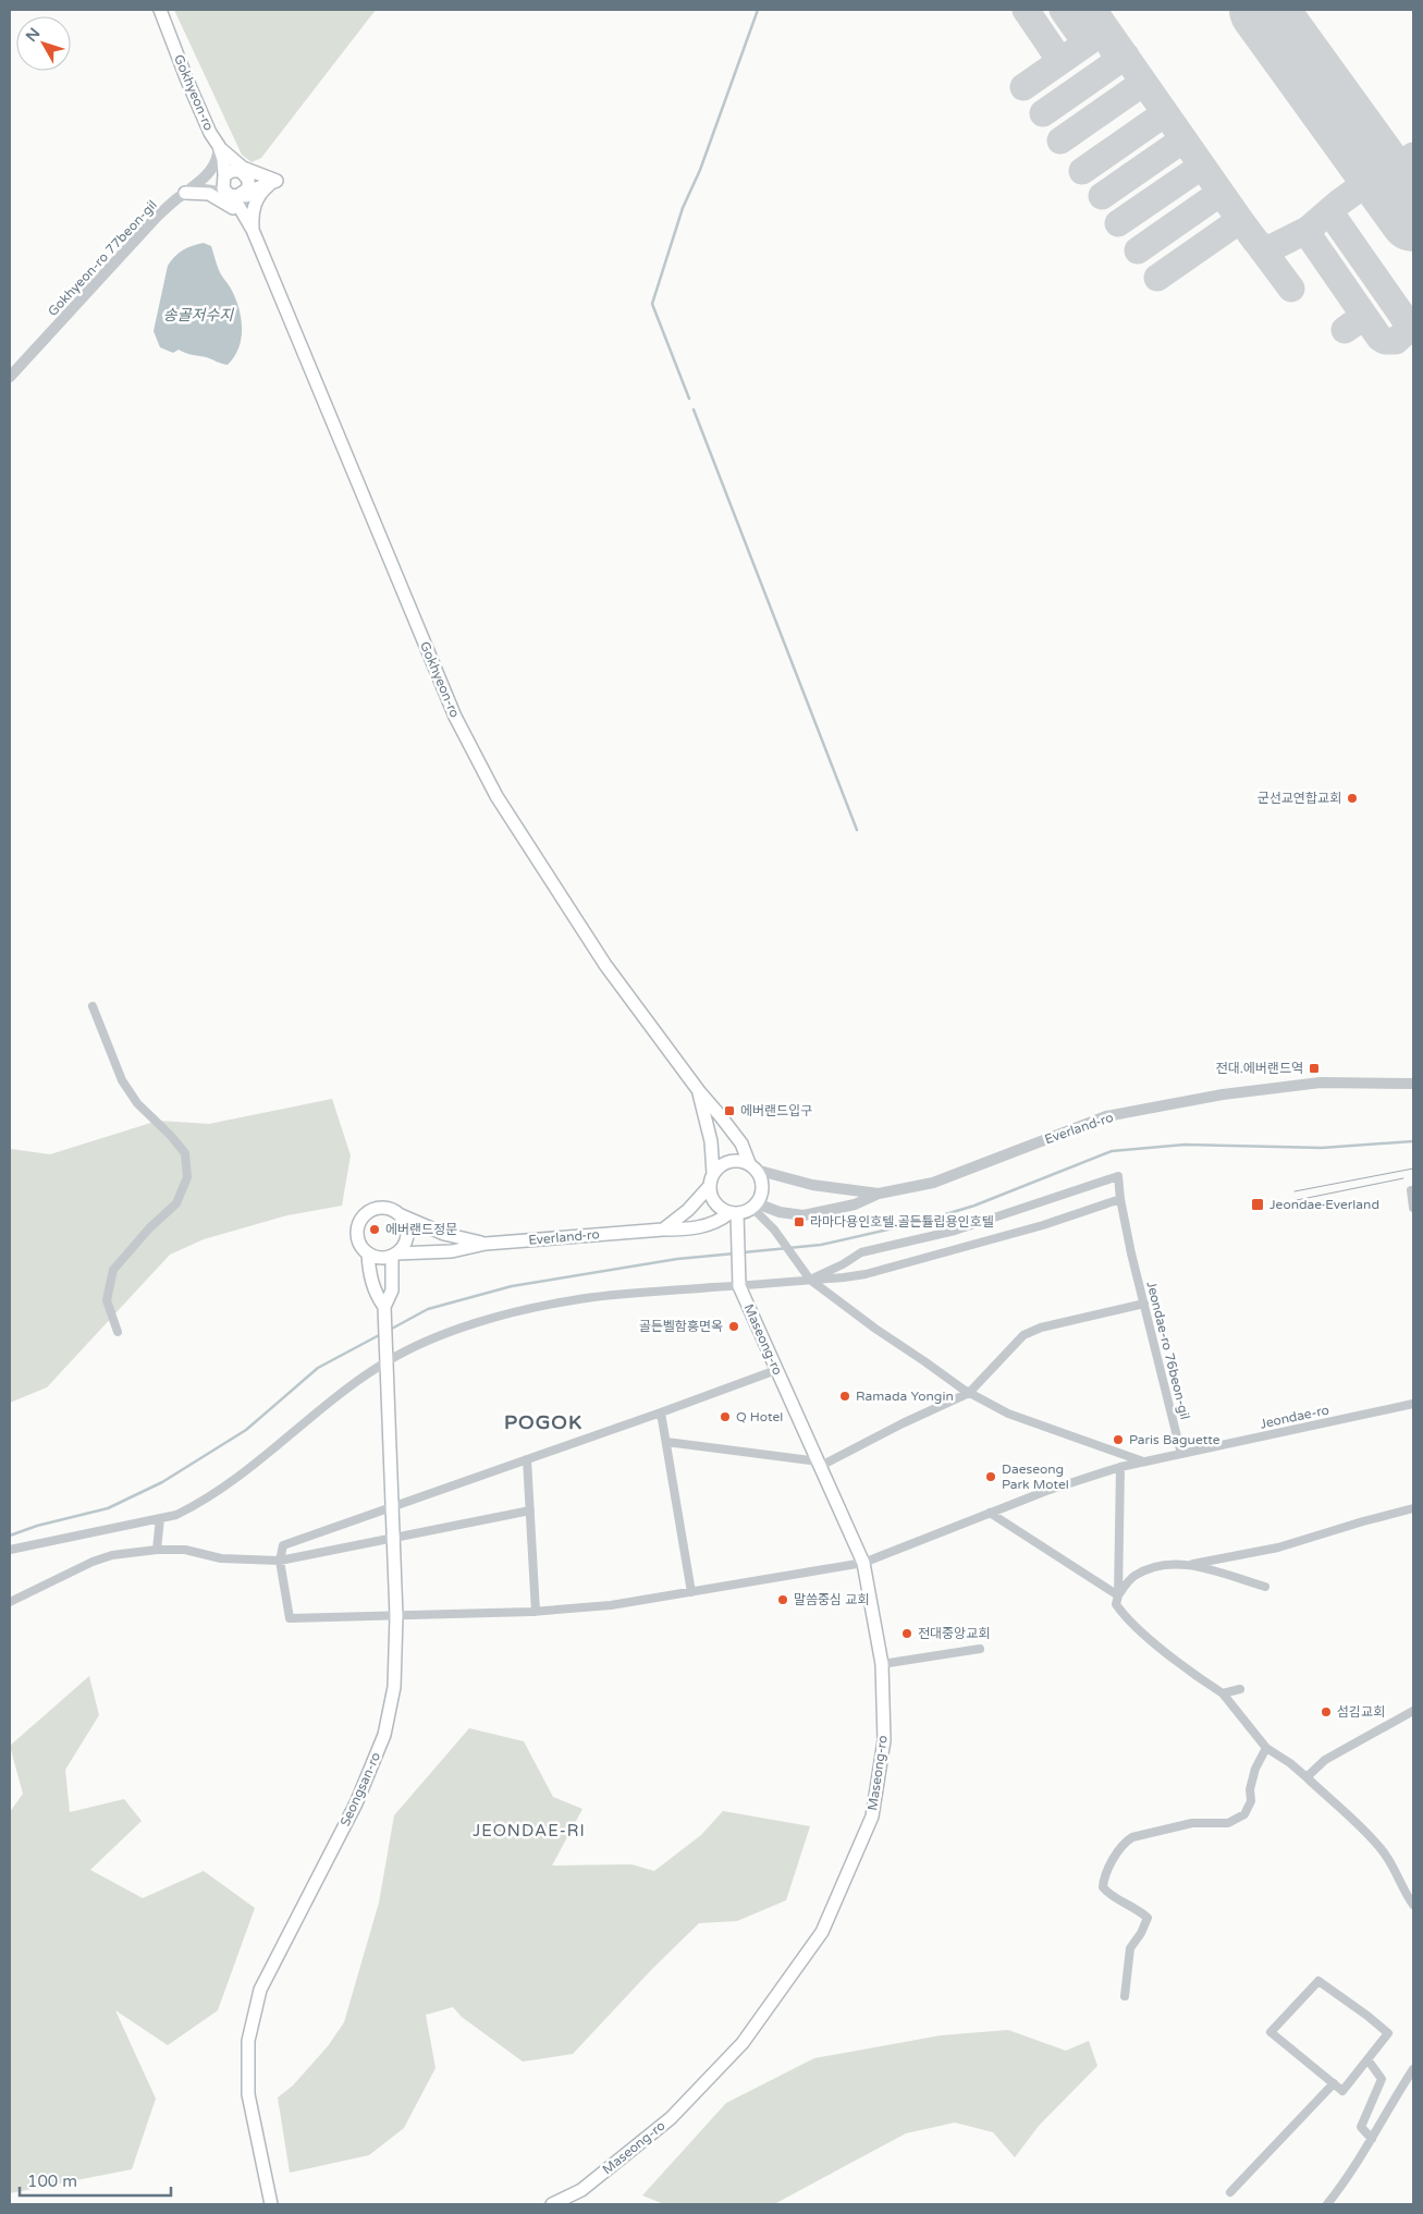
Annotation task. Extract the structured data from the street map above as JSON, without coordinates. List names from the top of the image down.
{
  "streets": {
    "main road": [
      "Gokhyeon-ro",
      "Everland-ro",
      "Maseong-ro",
      "Seongsan-ro"
    ],
    "street": ["Gokhyeon-ro 77beon-gil", "Jeondae-ro 76beon-gil", "Jeondae-ro"]
  },
  "crossings": [
    ["Gokhyeon-ro", "Everland-ro"],
    ["Maseong-ro", "Jeondae-ro"],
    ["Jeondae-ro 76beon-gil", "Jeondae-ro"],
    ["Jeondae-ro", "Seongsan-ro"]
  ],
  "districts": ["POGOK", "JEONDAE-RI"],
  "water": ["송골저수지"],
  "places": {
    "other": [
      "군선교연합교회",
      "에버랜드정문",
      "골든벨함흥면옥",
      "Ramada Yongin",
      "Q Hotel",
      "Paris Baguette",
      "Daeseong Park Motel",
      "말씀중심 교회",
      "전대중앙교회",
      "섬김교회"
    ],
    "transit": [
      "전대.에버랜드역",
      "에버랜드입구",
      "Jeondae·Everland",
      "라마다용인호텔.골든튤립용인호텔"
    ]
  },
  "scale_bar": "100 m",
  "north": "top left"
}
